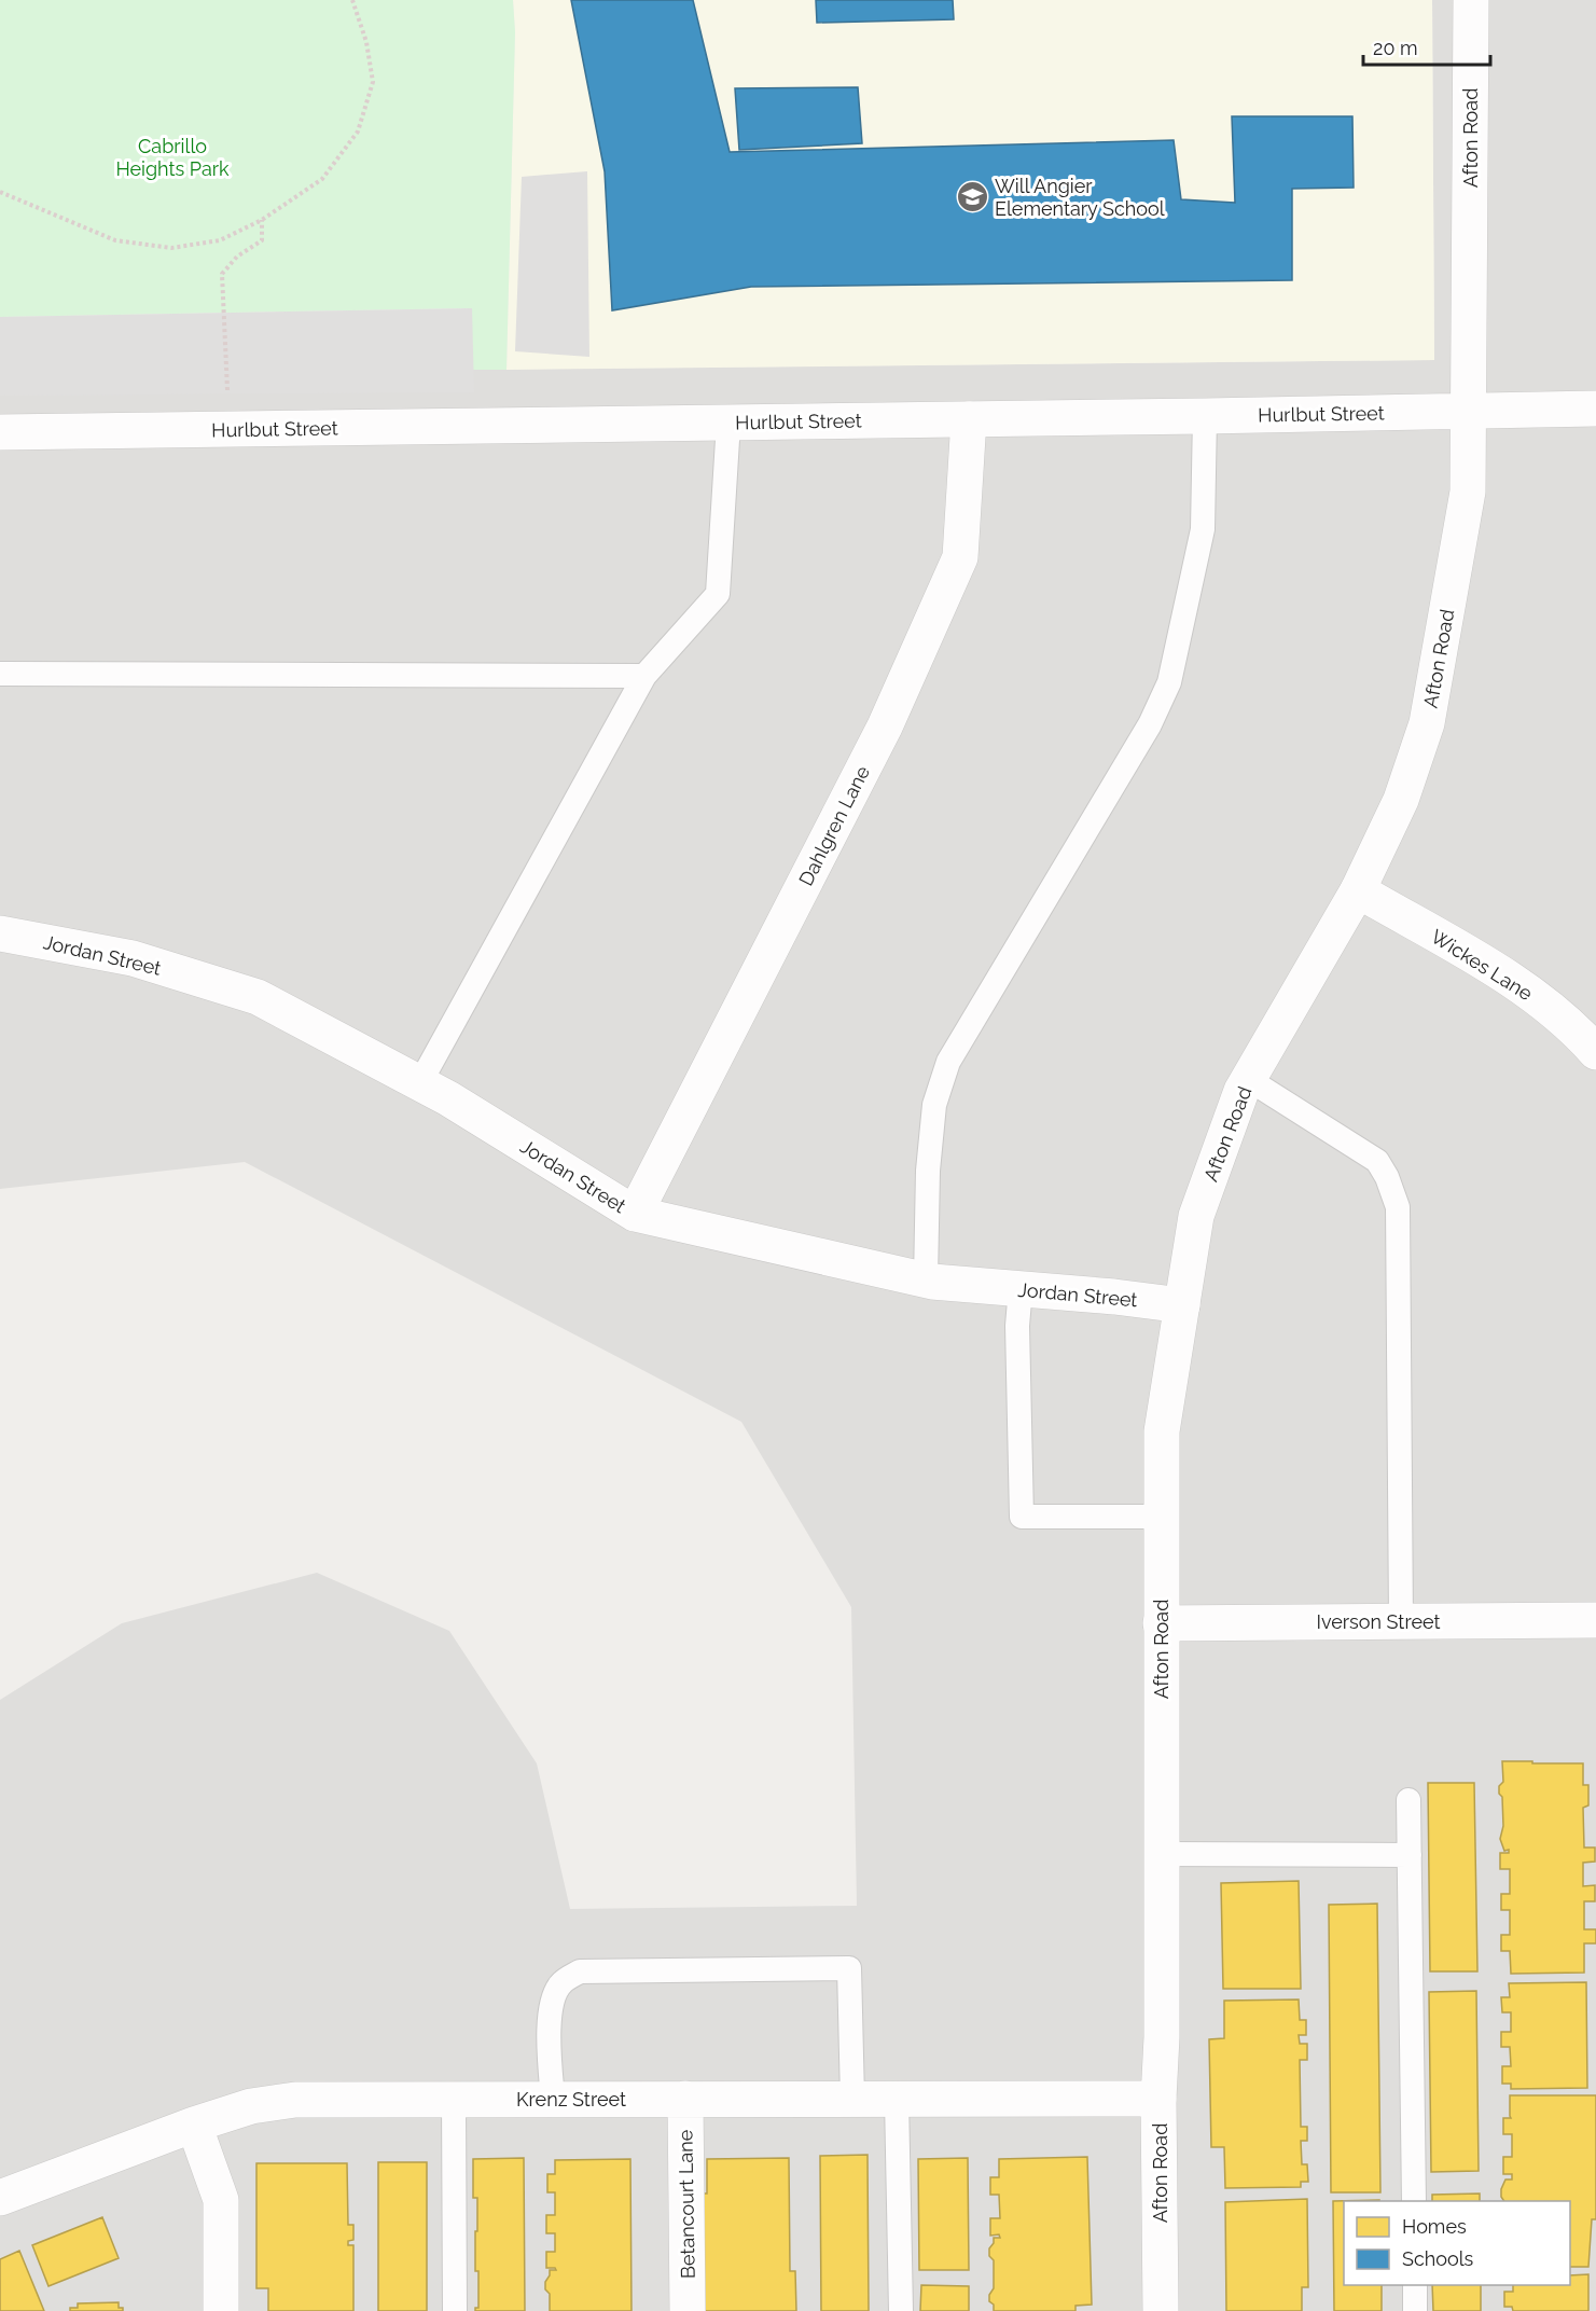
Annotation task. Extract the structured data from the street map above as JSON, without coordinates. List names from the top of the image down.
{
  "streets": {
    "street": [
      "Afton Road",
      "Hurlbut Street",
      "Dahlgren Lane",
      "Jordan Street",
      "Wickes Lane",
      "Iverson Street",
      "Krenz Street",
      "Betancourt Lane"
    ]
  },
  "crossings": [
    ["Afton Road", "Hurlbut Street"],
    ["Afton Road", "Jordan Street"],
    ["Afton Road", "Wickes Lane"],
    ["Afton Road", "Iverson Street"],
    ["Afton Road", "Krenz Street"],
    ["Hurlbut Street", "Dahlgren Lane"],
    ["Dahlgren Lane", "Jordan Street"],
    ["Krenz Street", "Betancourt Lane"]
  ],
  "parks": ["Cabrillo Heights Park"],
  "places": {
    "school or university": ["Will Angier Elementary School"]
  },
  "legend": ["Homes", "Schools"],
  "scale_bar": "20 m"
}
